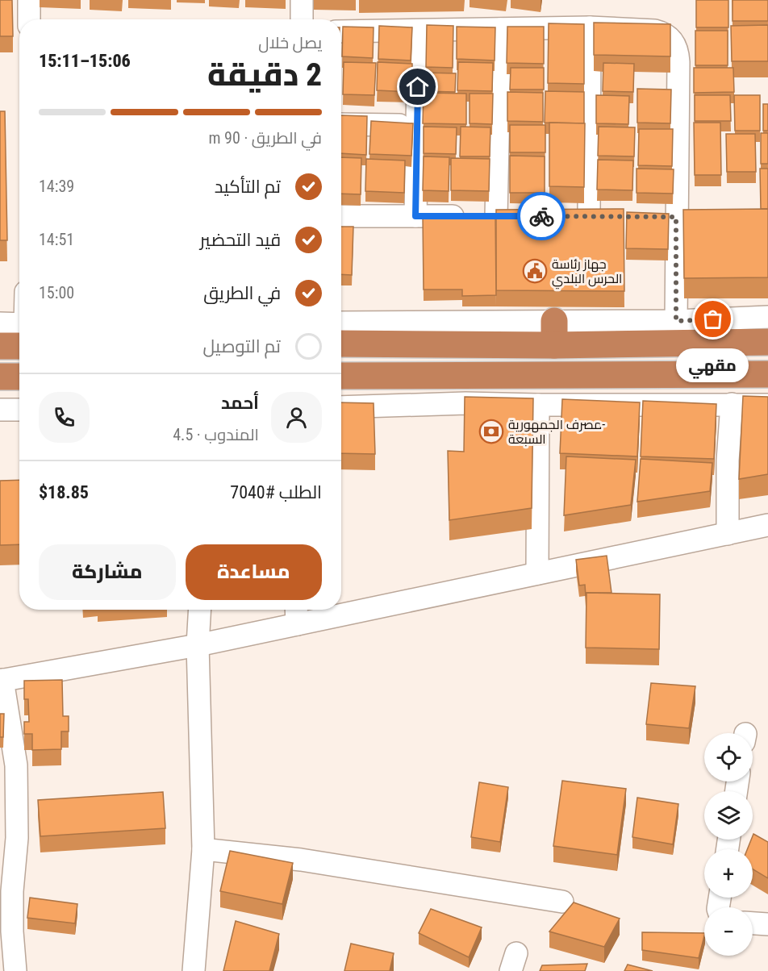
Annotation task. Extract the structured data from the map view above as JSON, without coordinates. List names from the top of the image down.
{
  "places": {
    "public building": ["جهاز رئاسة الحرس البلدي"],
    "other": ["مقهي"],
    "bank": ["مصرف الجمهورية- السبعة"]
  },
  "page": {
    "heading": ["2 دقيقة", "يصل خلال", "15:06–15:11"],
    "panel": [
      "أحمد",
      "المندوب · 4.5",
      "الطلب #7040",
      "$18.85"
    ],
    "bar": "في الطريق · 90 m",
    "list": [
      ["تم التأكيد", "14:39"],
      ["قيد التحضير", "14:51"],
      ["في الطريق", "15:00"],
      "تم التوصيل"
    ],
    "bubble": "مقهي",
    "buttons": ["مساعدة", "مشاركة"],
    "map_buttons": ["+", "−"]
  }
}
